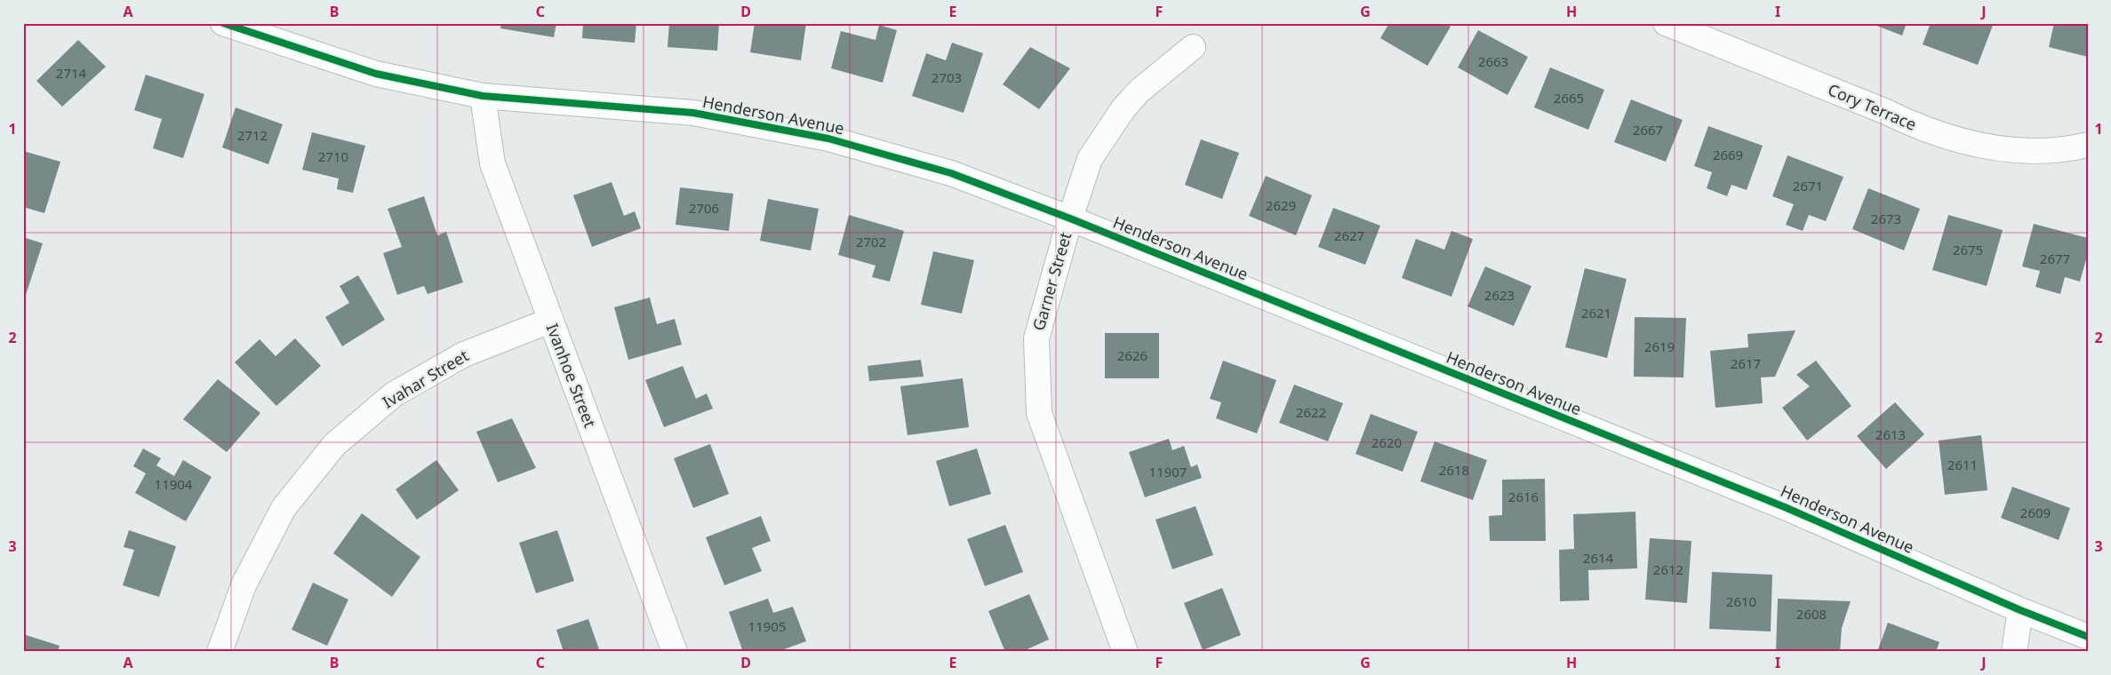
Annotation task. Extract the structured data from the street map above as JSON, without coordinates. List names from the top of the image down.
{
  "streets": {
    "street": [
      "Cory Terrace",
      "Henderson Avenue",
      "Garner Street",
      "Ivanhoe Street",
      "Ivahar Street"
    ]
  },
  "crossings": [
    ["Henderson Avenue", "Garner Street"],
    ["Henderson Avenue", "Ivanhoe Street"],
    ["Ivanhoe Street", "Ivahar Street"]
  ],
  "house_numbers": [
    "2663",
    "2714",
    "2703",
    "2665",
    "2667",
    "2712",
    "2669",
    "2710",
    "2671",
    "2629",
    "2706",
    "2673",
    "2627",
    "2702",
    "2675",
    "2677",
    "2623",
    "2621",
    "2619",
    "2626",
    "2617",
    "2622",
    "2613",
    "2620",
    "2611",
    "2618",
    "11907",
    "11904",
    "2616",
    "2609",
    "2614",
    "2612",
    "2610",
    "2608",
    "11905"
  ],
  "grid": {
    "columns": [
      "A",
      "B",
      "C",
      "D",
      "E",
      "F",
      "G",
      "H",
      "I",
      "J"
    ],
    "rows": ["1", "2", "3"]
  }
}
